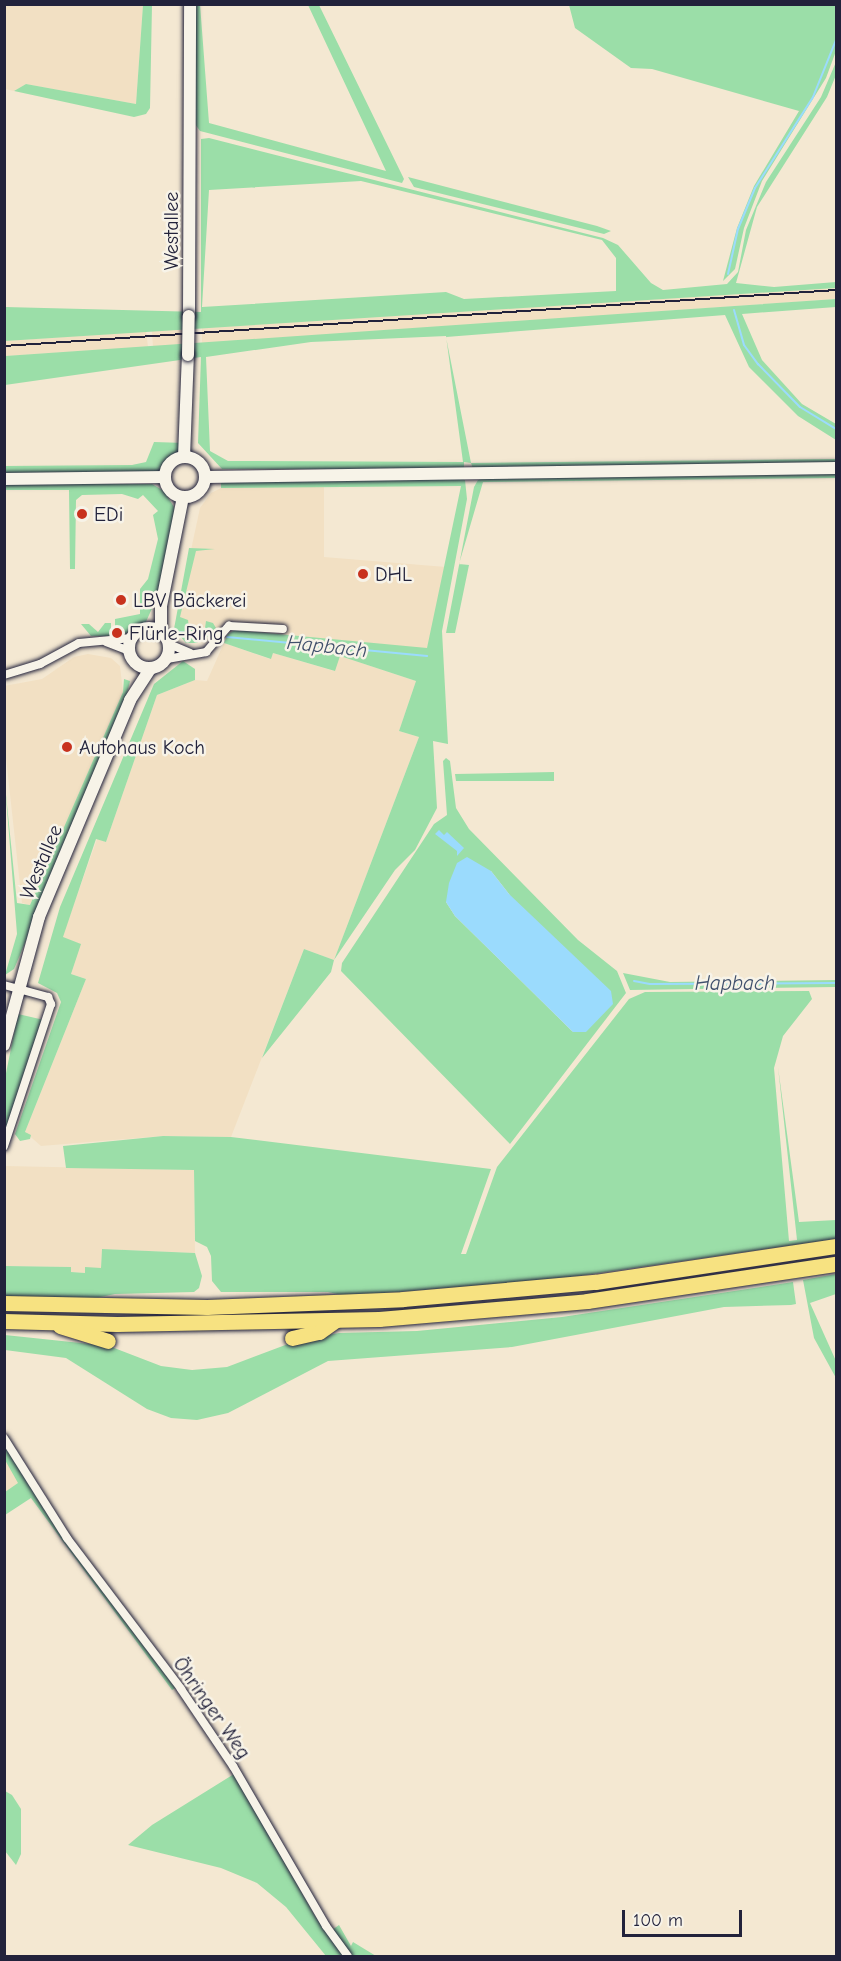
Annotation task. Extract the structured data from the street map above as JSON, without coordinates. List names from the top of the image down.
{
  "streets": {
    "main road": ["Westallee"],
    "street": ["Öhringer Weg"]
  },
  "water": ["Hapbach"],
  "places": [
    "EDi",
    "DHL",
    "LBV Bäckerei",
    "Flürle-Ring",
    "Autohaus Koch"
  ],
  "scale_bar": "100 m"
}
